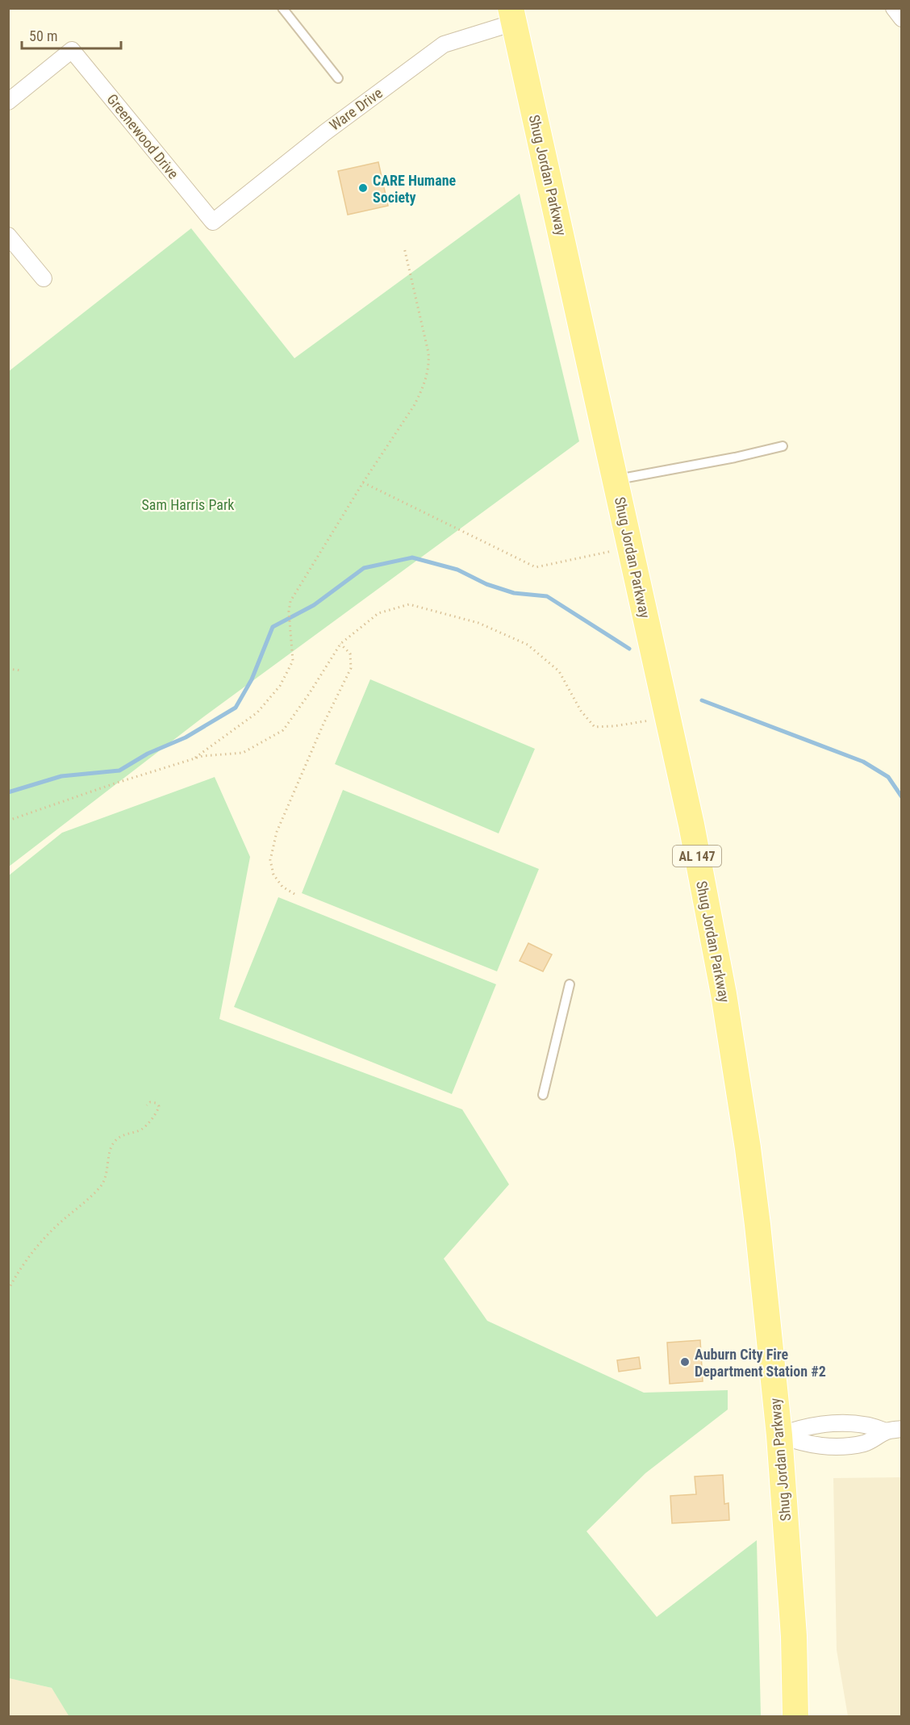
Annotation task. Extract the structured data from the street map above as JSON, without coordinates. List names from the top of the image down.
{
  "streets": {
    "main road": ["Shug Jordan Parkway", "AL 147"],
    "street": ["Ware Drive", "Greenewood Drive"]
  },
  "crossings": [
    ["Ware Drive", "Greenewood Drive"],
    ["Ware Drive", "Shug Jordan Parkway"]
  ],
  "parks": ["Sam Harris Park"],
  "places": ["CARE Humane Society", "Auburn City Fire Department Station #2"],
  "scale_bar": "50 m"
}
